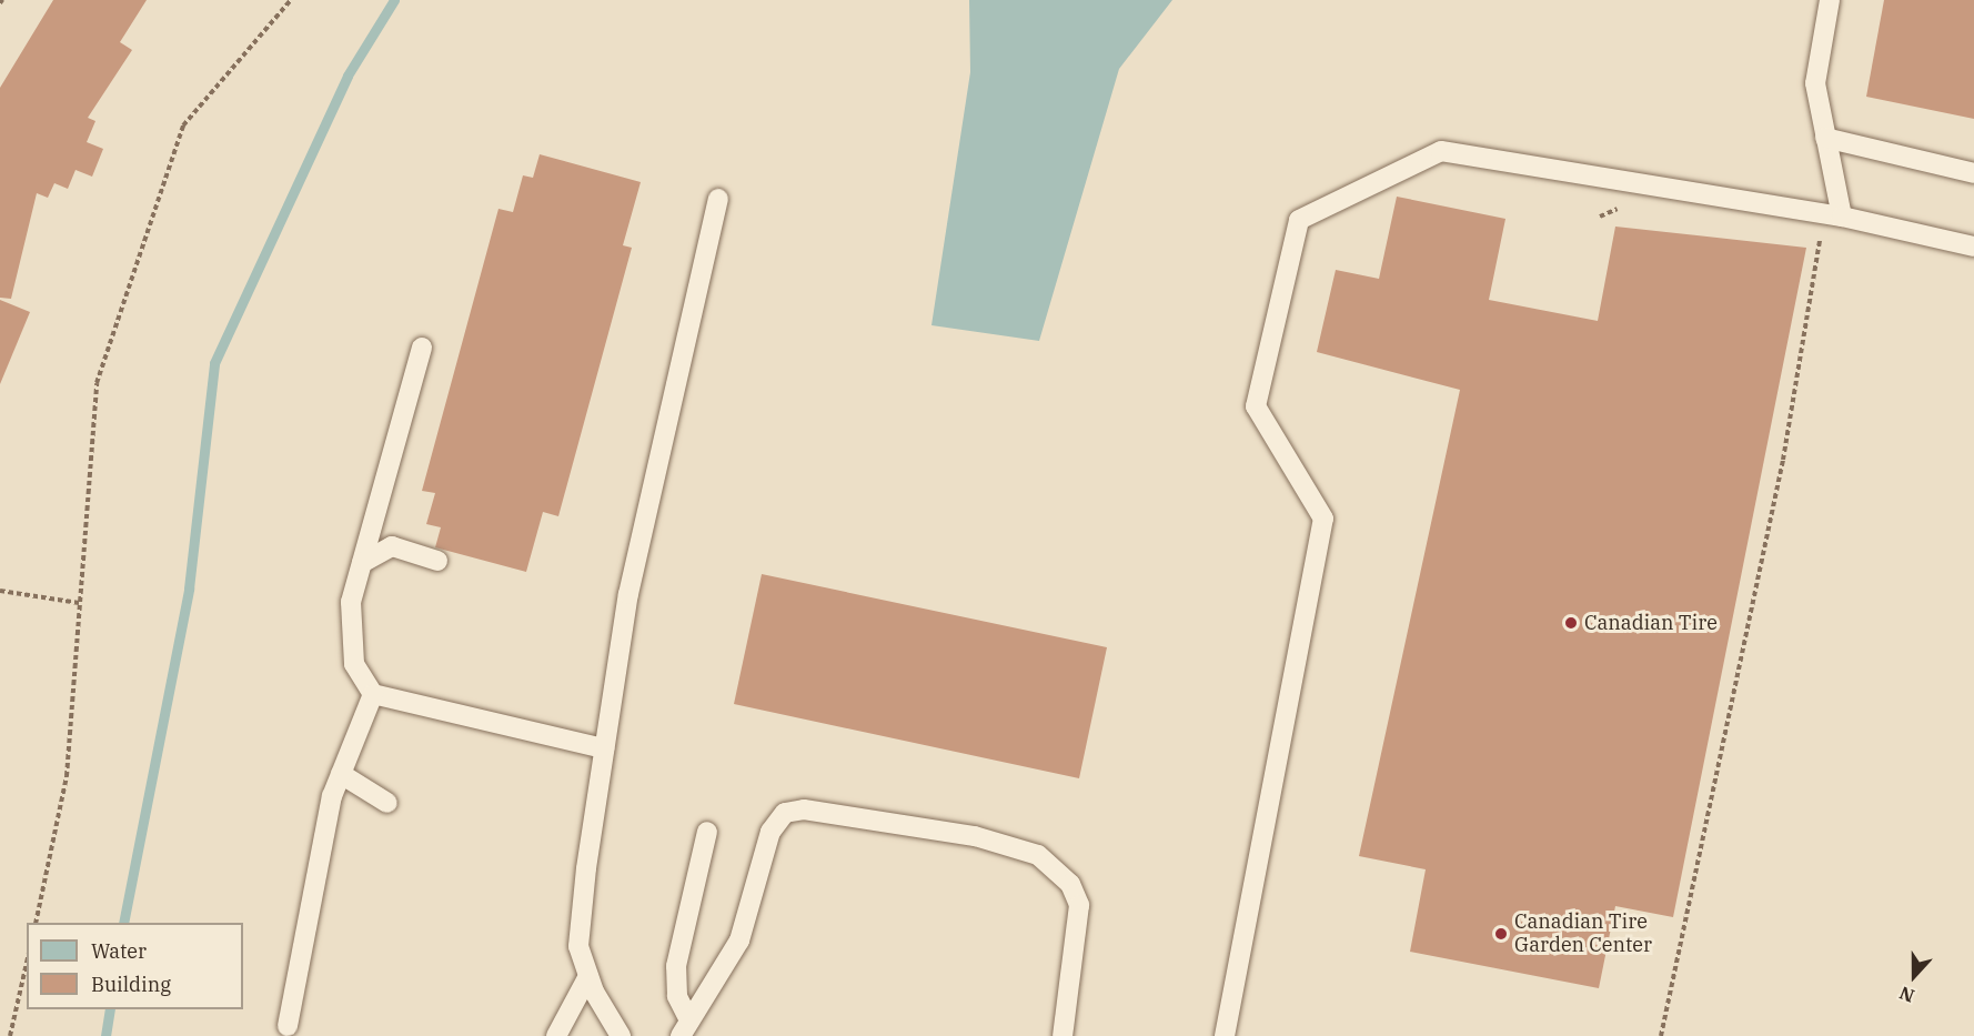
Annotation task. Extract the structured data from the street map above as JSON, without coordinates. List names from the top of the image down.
{
  "places": ["Canadian Tire", "Canadian Tire Garden Center"],
  "legend": ["Water", "Building"],
  "north": "bottom"
}
